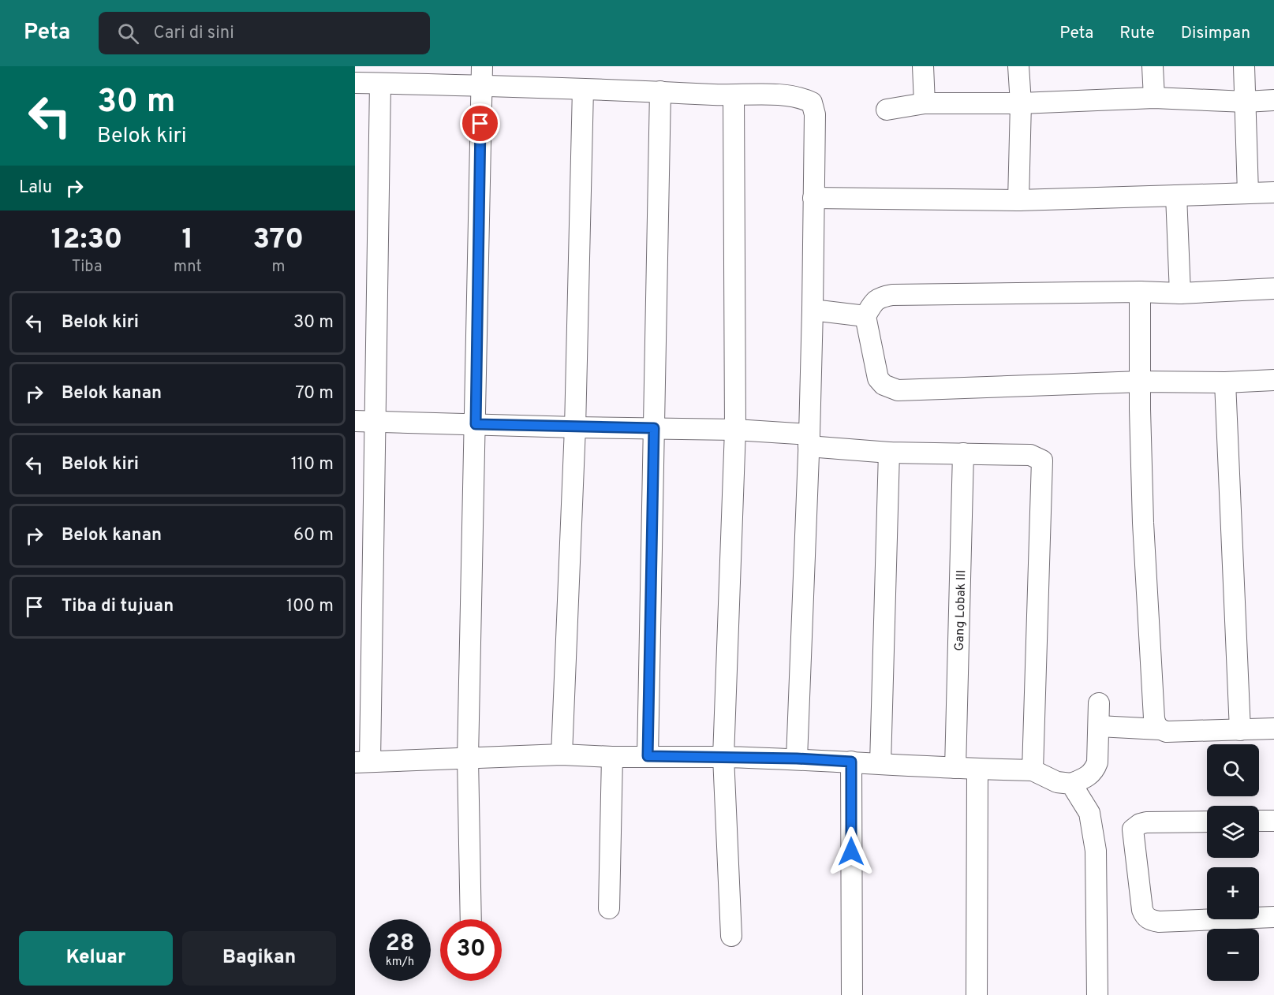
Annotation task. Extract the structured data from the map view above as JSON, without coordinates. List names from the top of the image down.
{
  "streets": {
    "street": ["Gang Lobak III"]
  },
  "page": {
    "header": "Peta",
    "search": "Cari di sini",
    "nav": ["Peta", "Rute", "Disimpan"],
    "turn": ["30 m", "Belok kiri"],
    "then": "Lalu",
    "eta": [
      "12:30",
      "Tiba",
      "1",
      "mnt",
      "370",
      "m"
    ],
    "list": [
      {
        "name": "Belok kiri",
        "value": "30 m"
      },
      {
        "name": "Belok kanan",
        "value": "70 m"
      },
      {
        "name": "Belok kiri",
        "value": "110 m"
      },
      {
        "name": "Belok kanan",
        "value": "60 m"
      },
      {
        "name": "Tiba di tujuan",
        "value": "100 m"
      }
    ],
    "map_buttons": ["+", "−"],
    "speed": "28 km/h",
    "limit": "30",
    "buttons": ["Keluar", "Bagikan"]
  }
}
